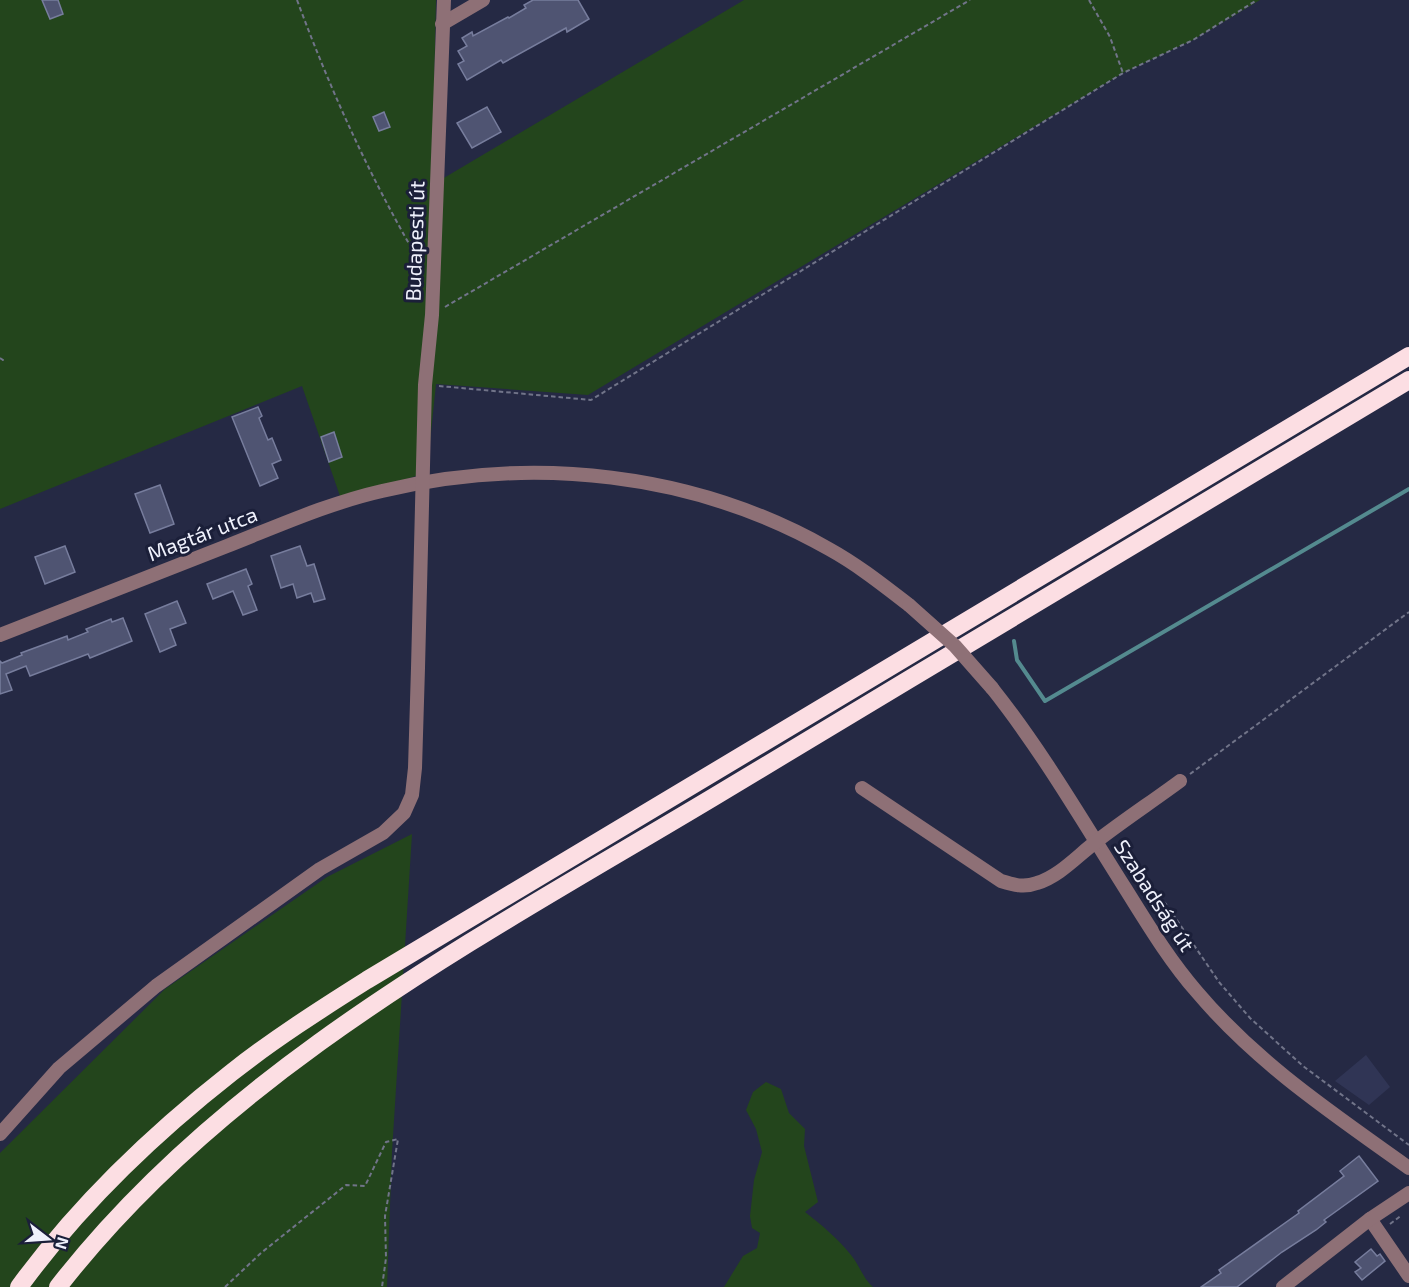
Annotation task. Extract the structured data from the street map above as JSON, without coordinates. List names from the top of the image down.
{
  "streets": {
    "street": ["Budapesti út", "Magtár utca", "Szabadság út"]
  },
  "crossings": [
    ["Budapesti út", "Magtár utca"],
    ["Magtár utca", "Szabadság út"]
  ],
  "north": "right"
}
